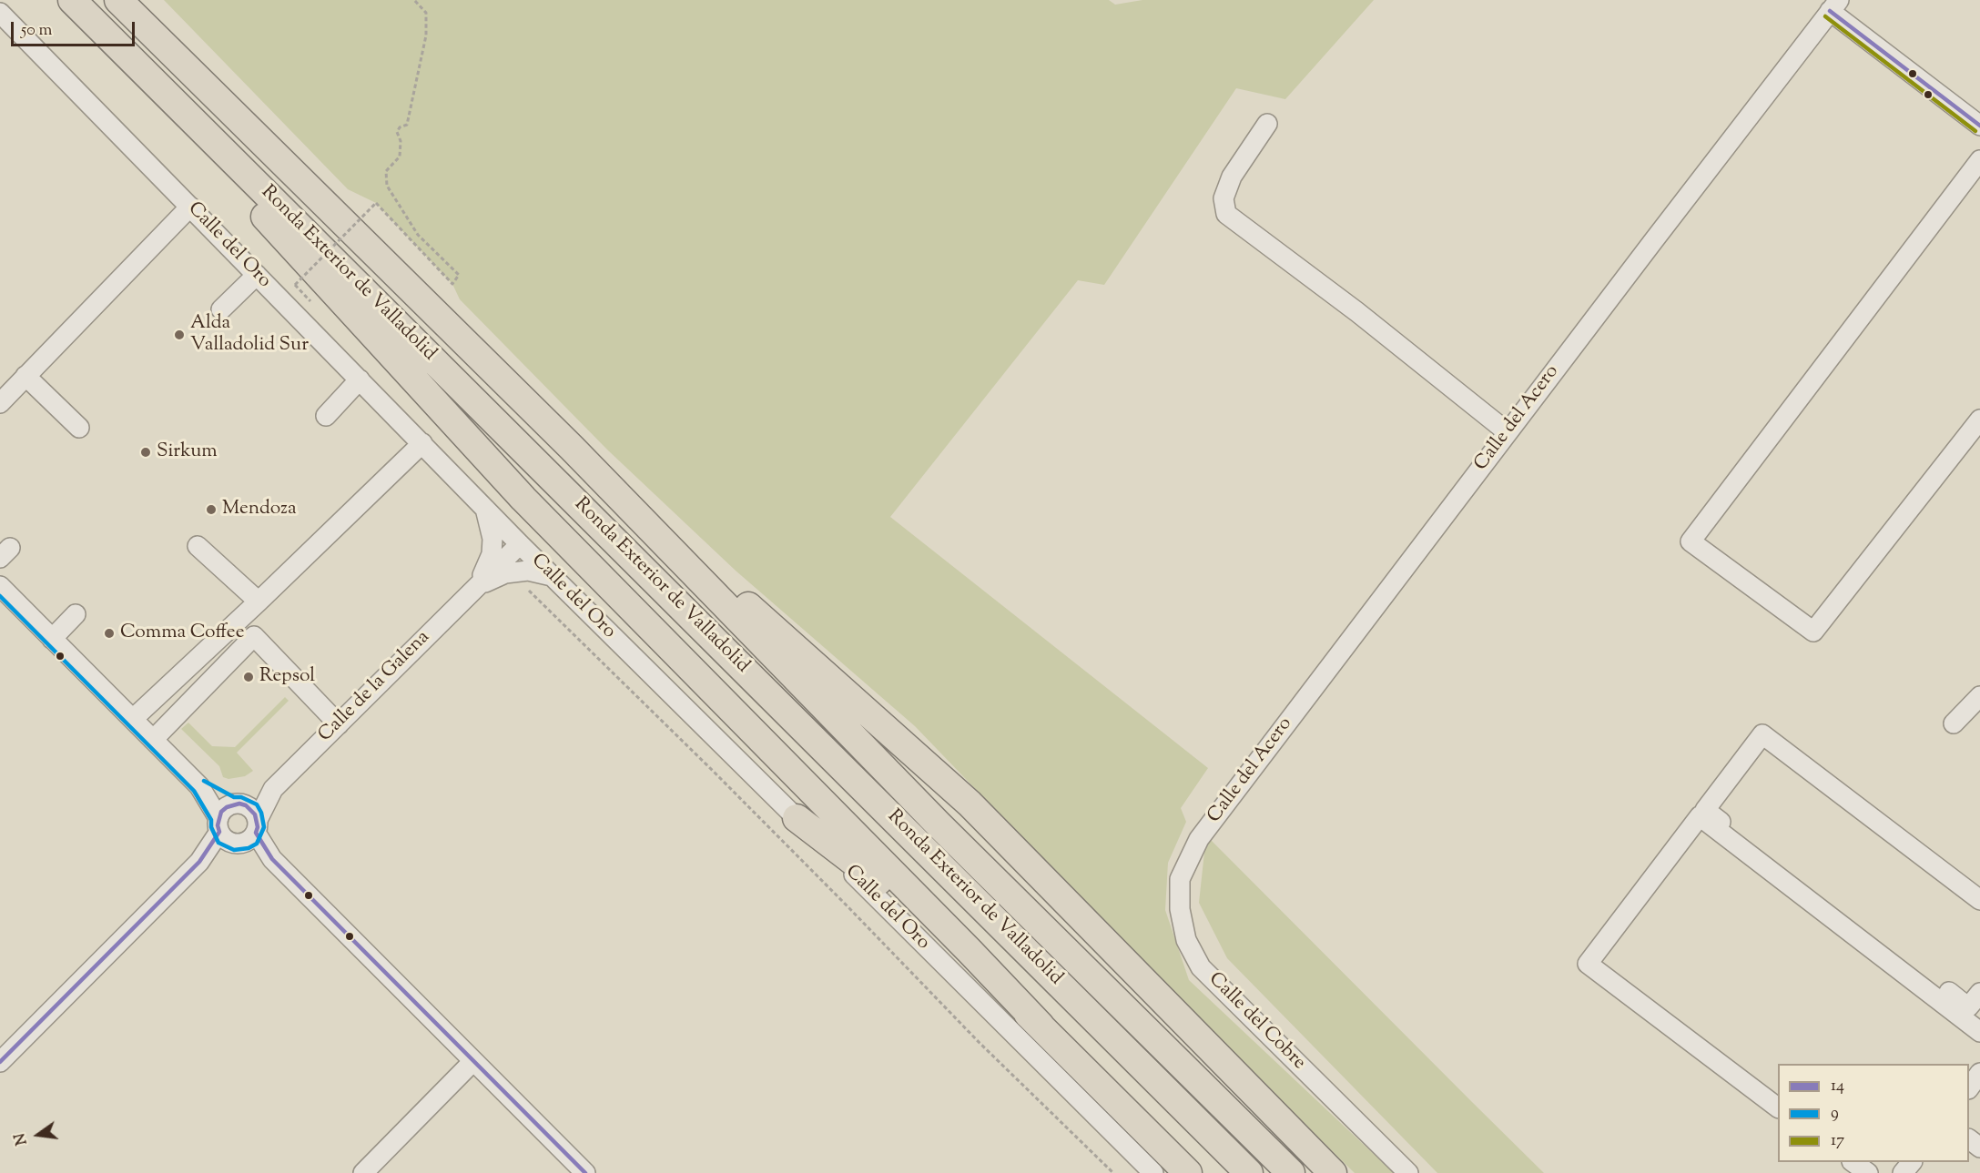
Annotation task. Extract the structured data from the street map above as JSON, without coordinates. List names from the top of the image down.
{
  "streets": {
    "highway": ["Ronda Exterior de Valladolid"],
    "street": [
      "Calle del Oro",
      "Calle del Acero",
      "Calle de la Galena",
      "Calle del Cobre"
    ]
  },
  "crossings": [
    ["Calle del Oro", "Calle de la Galena"],
    ["Calle del Acero", "Calle del Cobre"]
  ],
  "places": [
    "Alda Valladolid Sur",
    "Sirkum",
    "Mendoza",
    "Comma Coffee",
    "Repsol"
  ],
  "lines": ["transit line 14", "transit line 17", "transit line 9"],
  "legend": ["14", "9", "17"],
  "scale_bar": "50 m",
  "north": "left"
}
